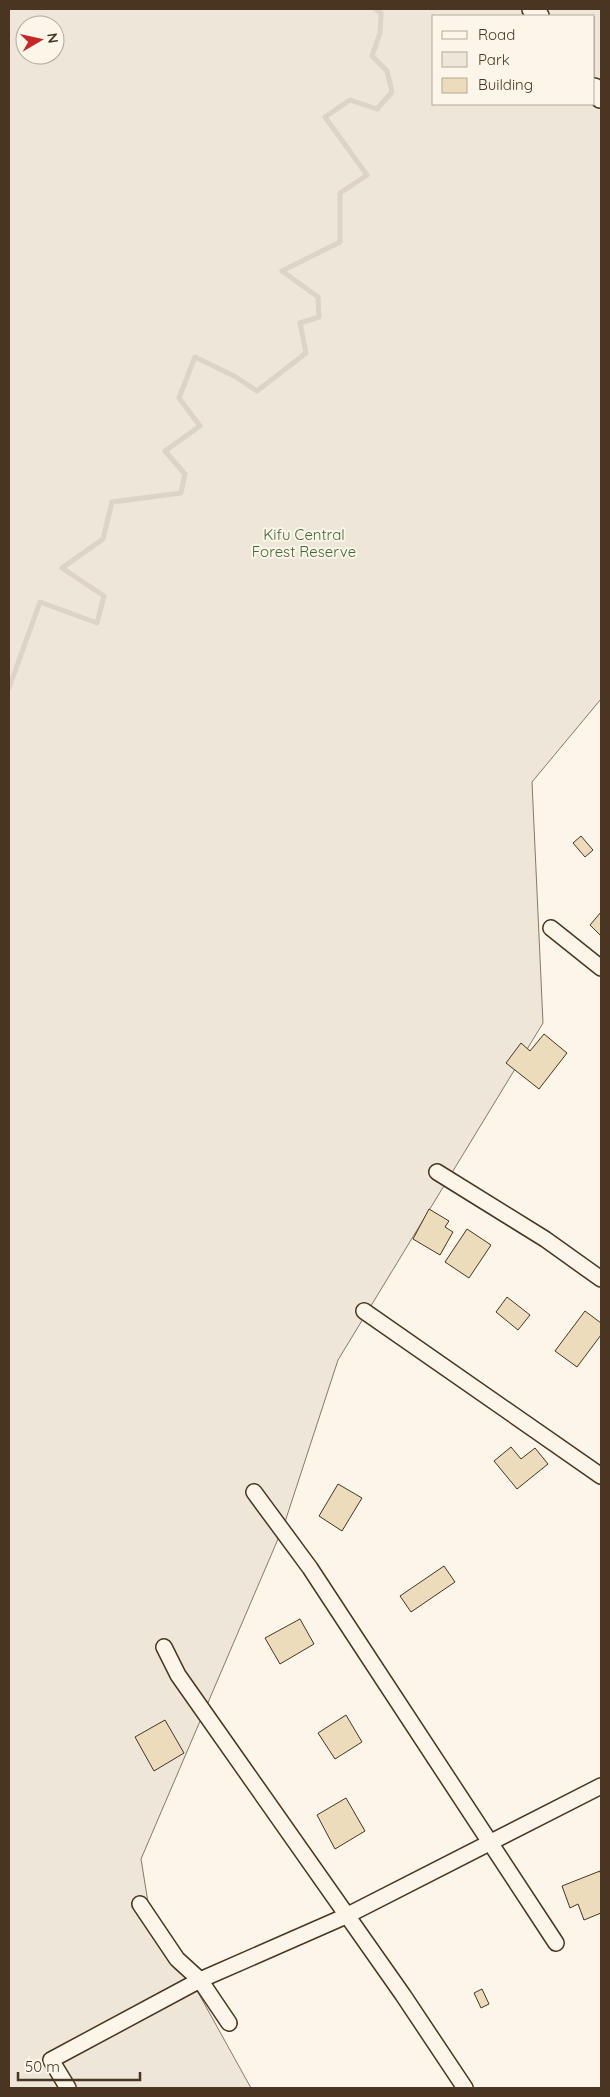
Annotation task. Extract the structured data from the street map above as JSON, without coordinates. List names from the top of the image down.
{
  "parks": ["Kifu Central Forest Reserve"],
  "legend": ["Road", "Park", "Building"],
  "scale_bar": "50 m",
  "north": "right"
}
